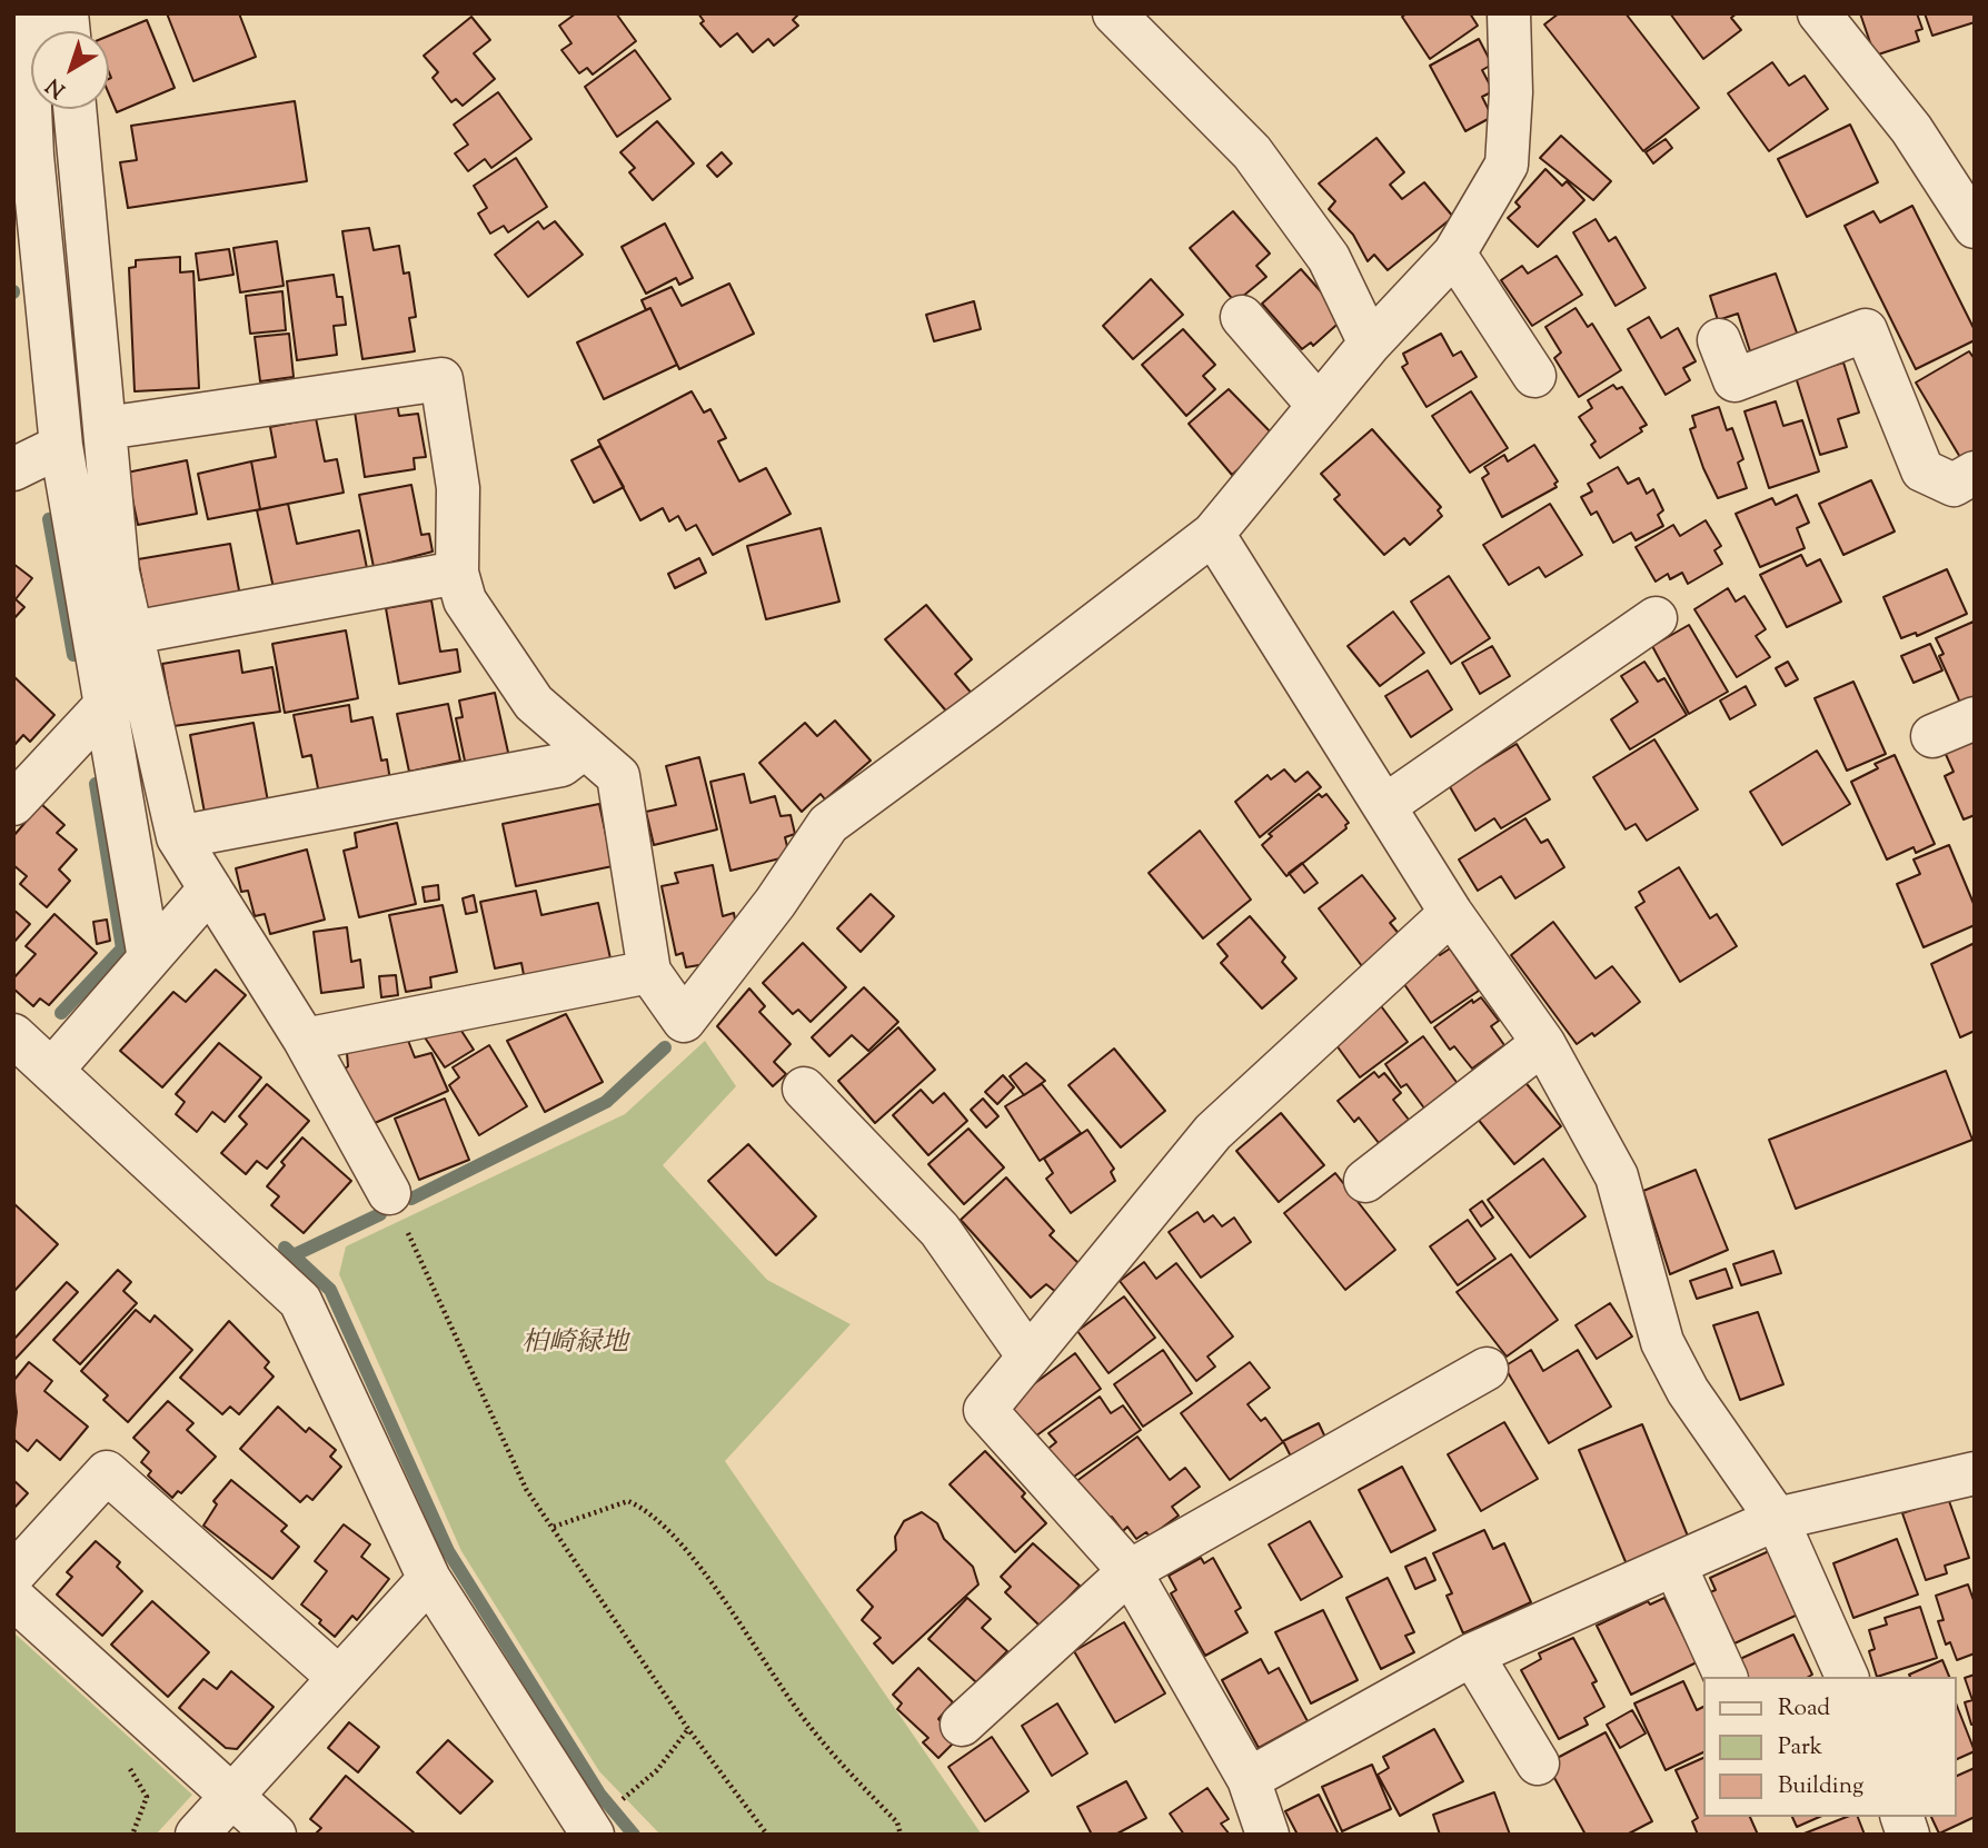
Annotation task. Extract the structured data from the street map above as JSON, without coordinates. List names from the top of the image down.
{
  "parks": ["柏崎緑地"],
  "legend": ["Road", "Park", "Building"],
  "north": "bottom left"
}
